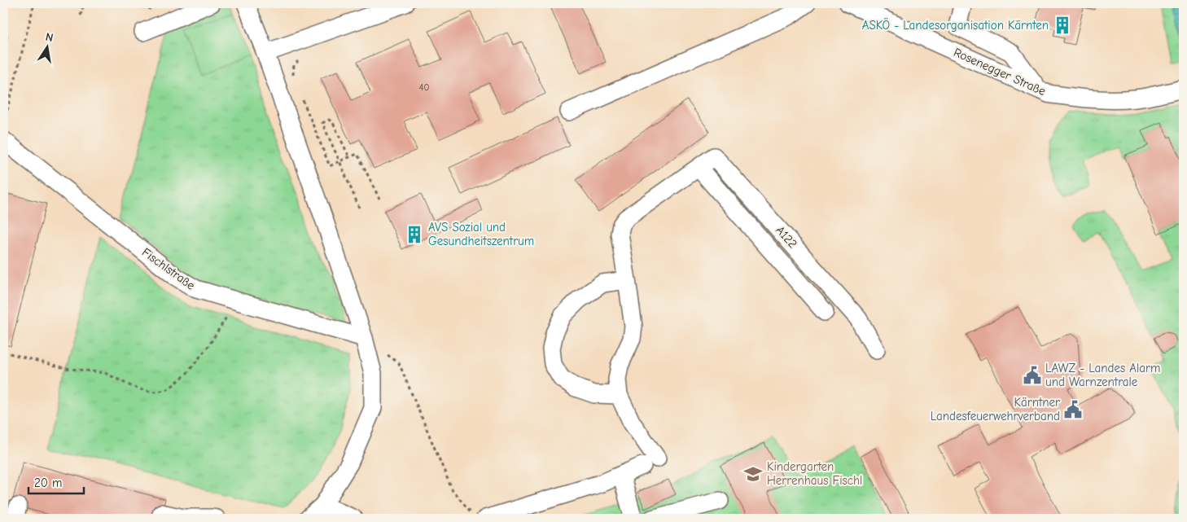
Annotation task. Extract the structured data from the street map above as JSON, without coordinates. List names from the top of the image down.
{
  "streets": {
    "street": ["Rosenegger Straße", "A122", "Fischlstraße"]
  },
  "places": {
    "building": ["ASKÖ - Landesorganisation Kärnten", "AVS Sozial und Gesundheitszentrum"],
    "public building": ["LAWZ - Landes Alarm und Warnzentrale", "Kärntner Landesfeuerwehrverband"],
    "school or university": ["Kindergarten Herrenhaus Fischl"]
  },
  "house_numbers": ["40"],
  "scale_bar": "20 m",
  "north": "top"
}
